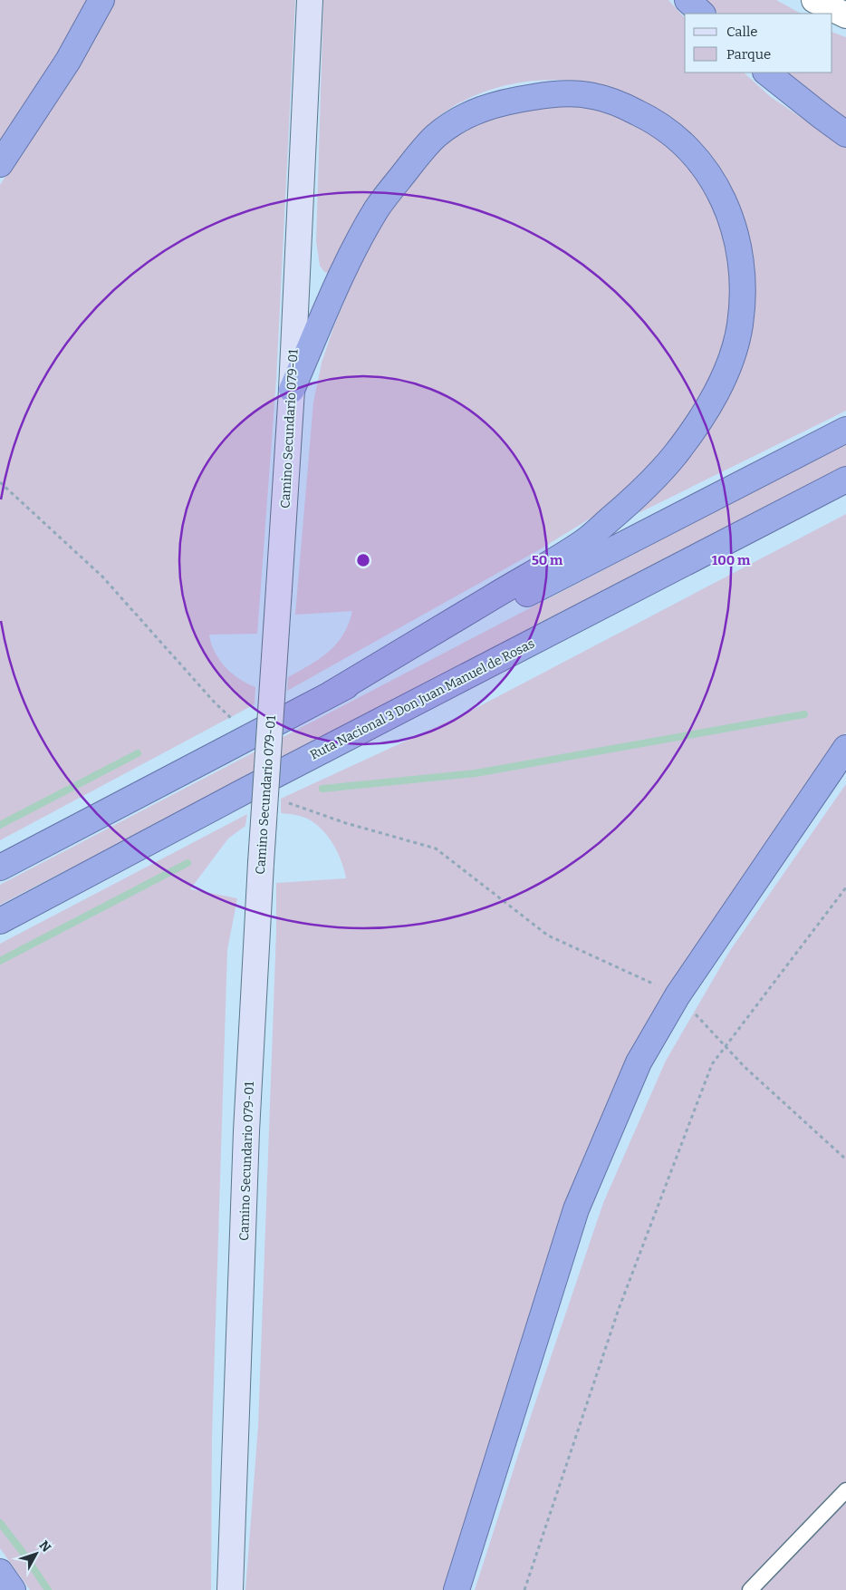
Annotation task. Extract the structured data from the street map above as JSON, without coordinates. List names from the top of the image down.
{
  "streets": {
    "highway": ["Ruta Nacional 3 Don Juan Manuel de Rosas"],
    "main road": ["Camino Secundario 079-01"]
  },
  "legend": ["Calle", "Parque"],
  "north": "top right",
  "rings": ["50 m", "100 m"]
}
